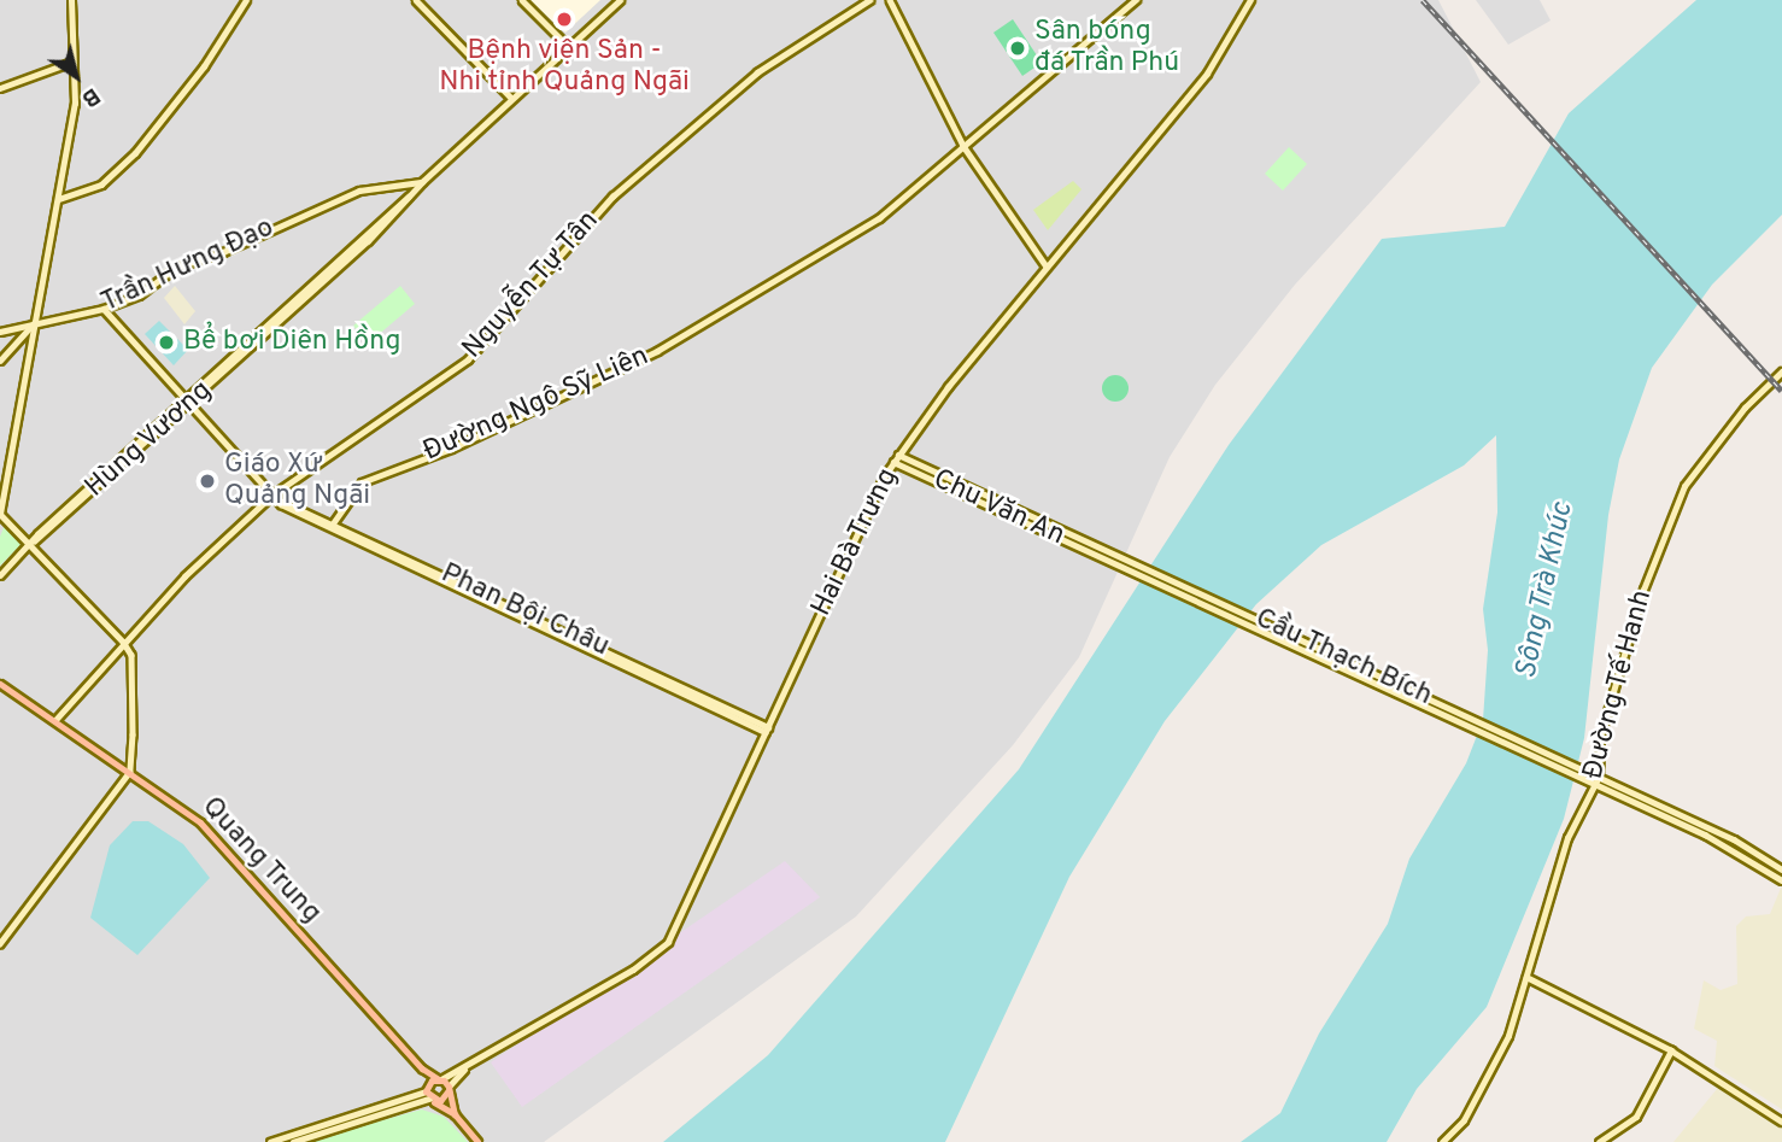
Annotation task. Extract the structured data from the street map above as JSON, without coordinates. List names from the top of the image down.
{
  "streets": {
    "main road": ["Quang Trung"],
    "street": [
      "Trần Hưng Đạo",
      "Nguyễn Tự Tân",
      "Đường Ngô Sỹ Liên",
      "Hùng Vương",
      "Chu Văn An",
      "Hai Bà Trưng",
      "Phan Bội Châu",
      "Cầu Thạch Bích",
      "Đường Tế Hanh"
    ]
  },
  "crossings": [
    ["Trần Hưng Đạo", "Hùng Vương"],
    ["Trần Hưng Đạo", "Phan Bội Châu"],
    ["Nguyễn Tự Tân", "Phan Bội Châu"],
    ["Nguyễn Tự Tân", "Quang Trung"],
    ["Đường Ngô Sỹ Liên", "Phan Bội Châu"],
    ["Hùng Vương", "Phan Bội Châu"],
    ["Chu Văn An", "Hai Bà Trưng"],
    ["Chu Văn An", "Cầu Thạch Bích"],
    ["Hai Bà Trưng", "Phan Bội Châu"],
    ["Hai Bà Trưng", "Quang Trung"]
  ],
  "water": ["Sông Trà Khúc"],
  "places": [
    "Bệnh viện Sản - Nhi tỉnh Quảng Ngãi",
    "Sân bóng đá Trần Phú",
    "Bể bơi Diên Hồng",
    "Giáo Xứ Quảng Ngãi"
  ],
  "north": "bottom right"
}
